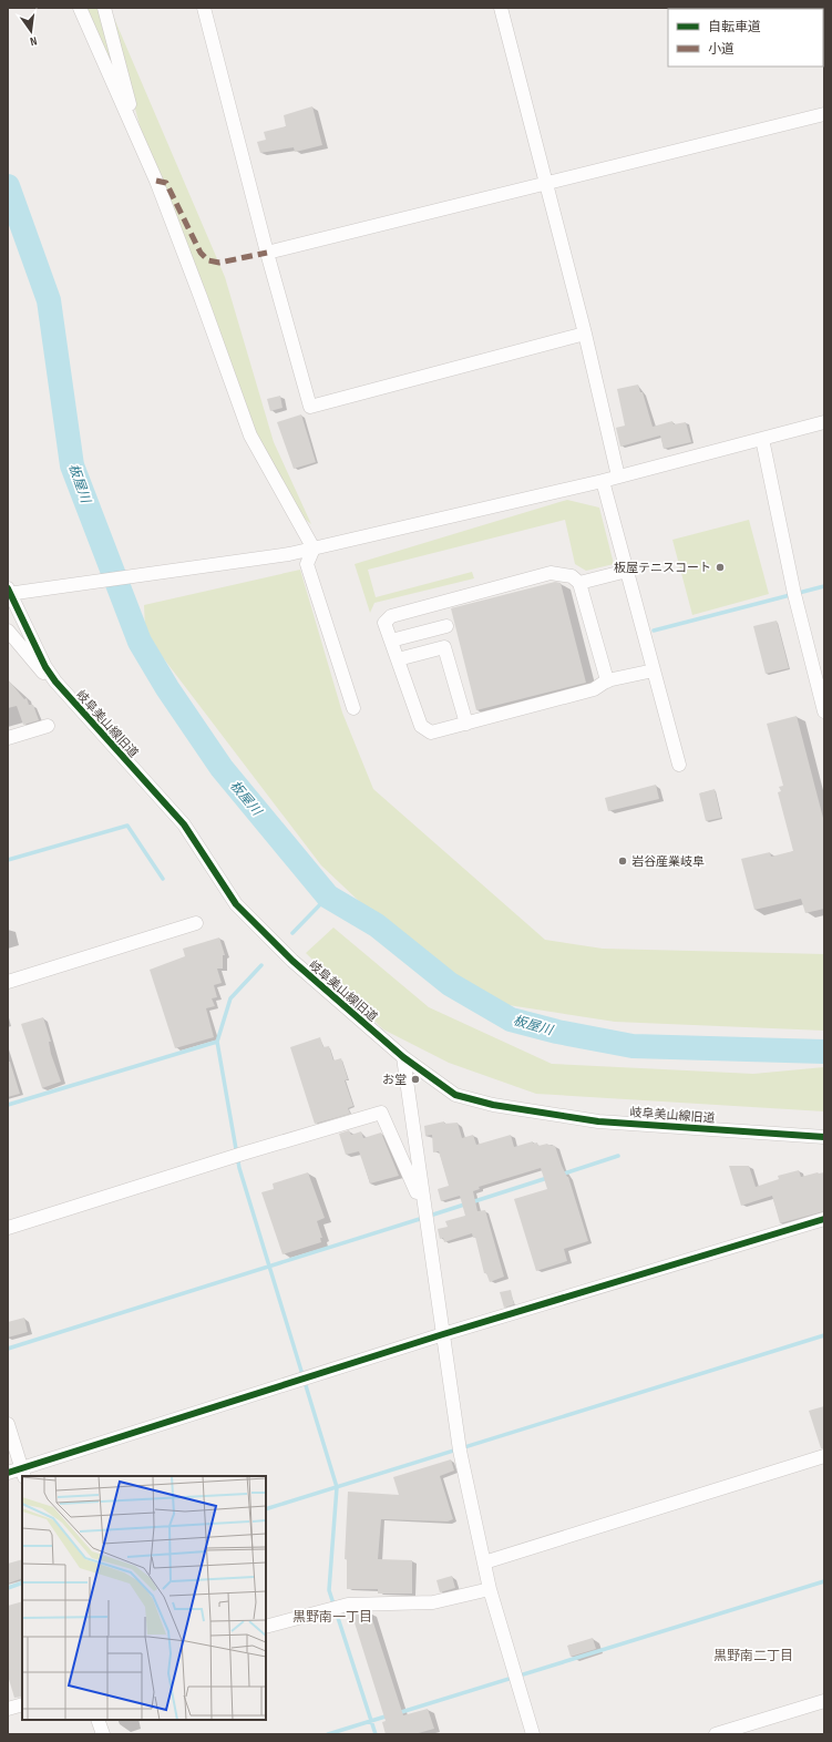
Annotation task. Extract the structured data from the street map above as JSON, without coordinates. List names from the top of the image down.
{
  "streets": {
    "street": ["岐阜美山線旧道"]
  },
  "districts": ["黒野南一丁目", "黒野南二丁目"],
  "water": ["板屋川"],
  "places": ["板屋テニスコート", "岩谷産業岐阜", "お堂"],
  "legend": ["自転車道", "小道"],
  "north": "bottom"
}
